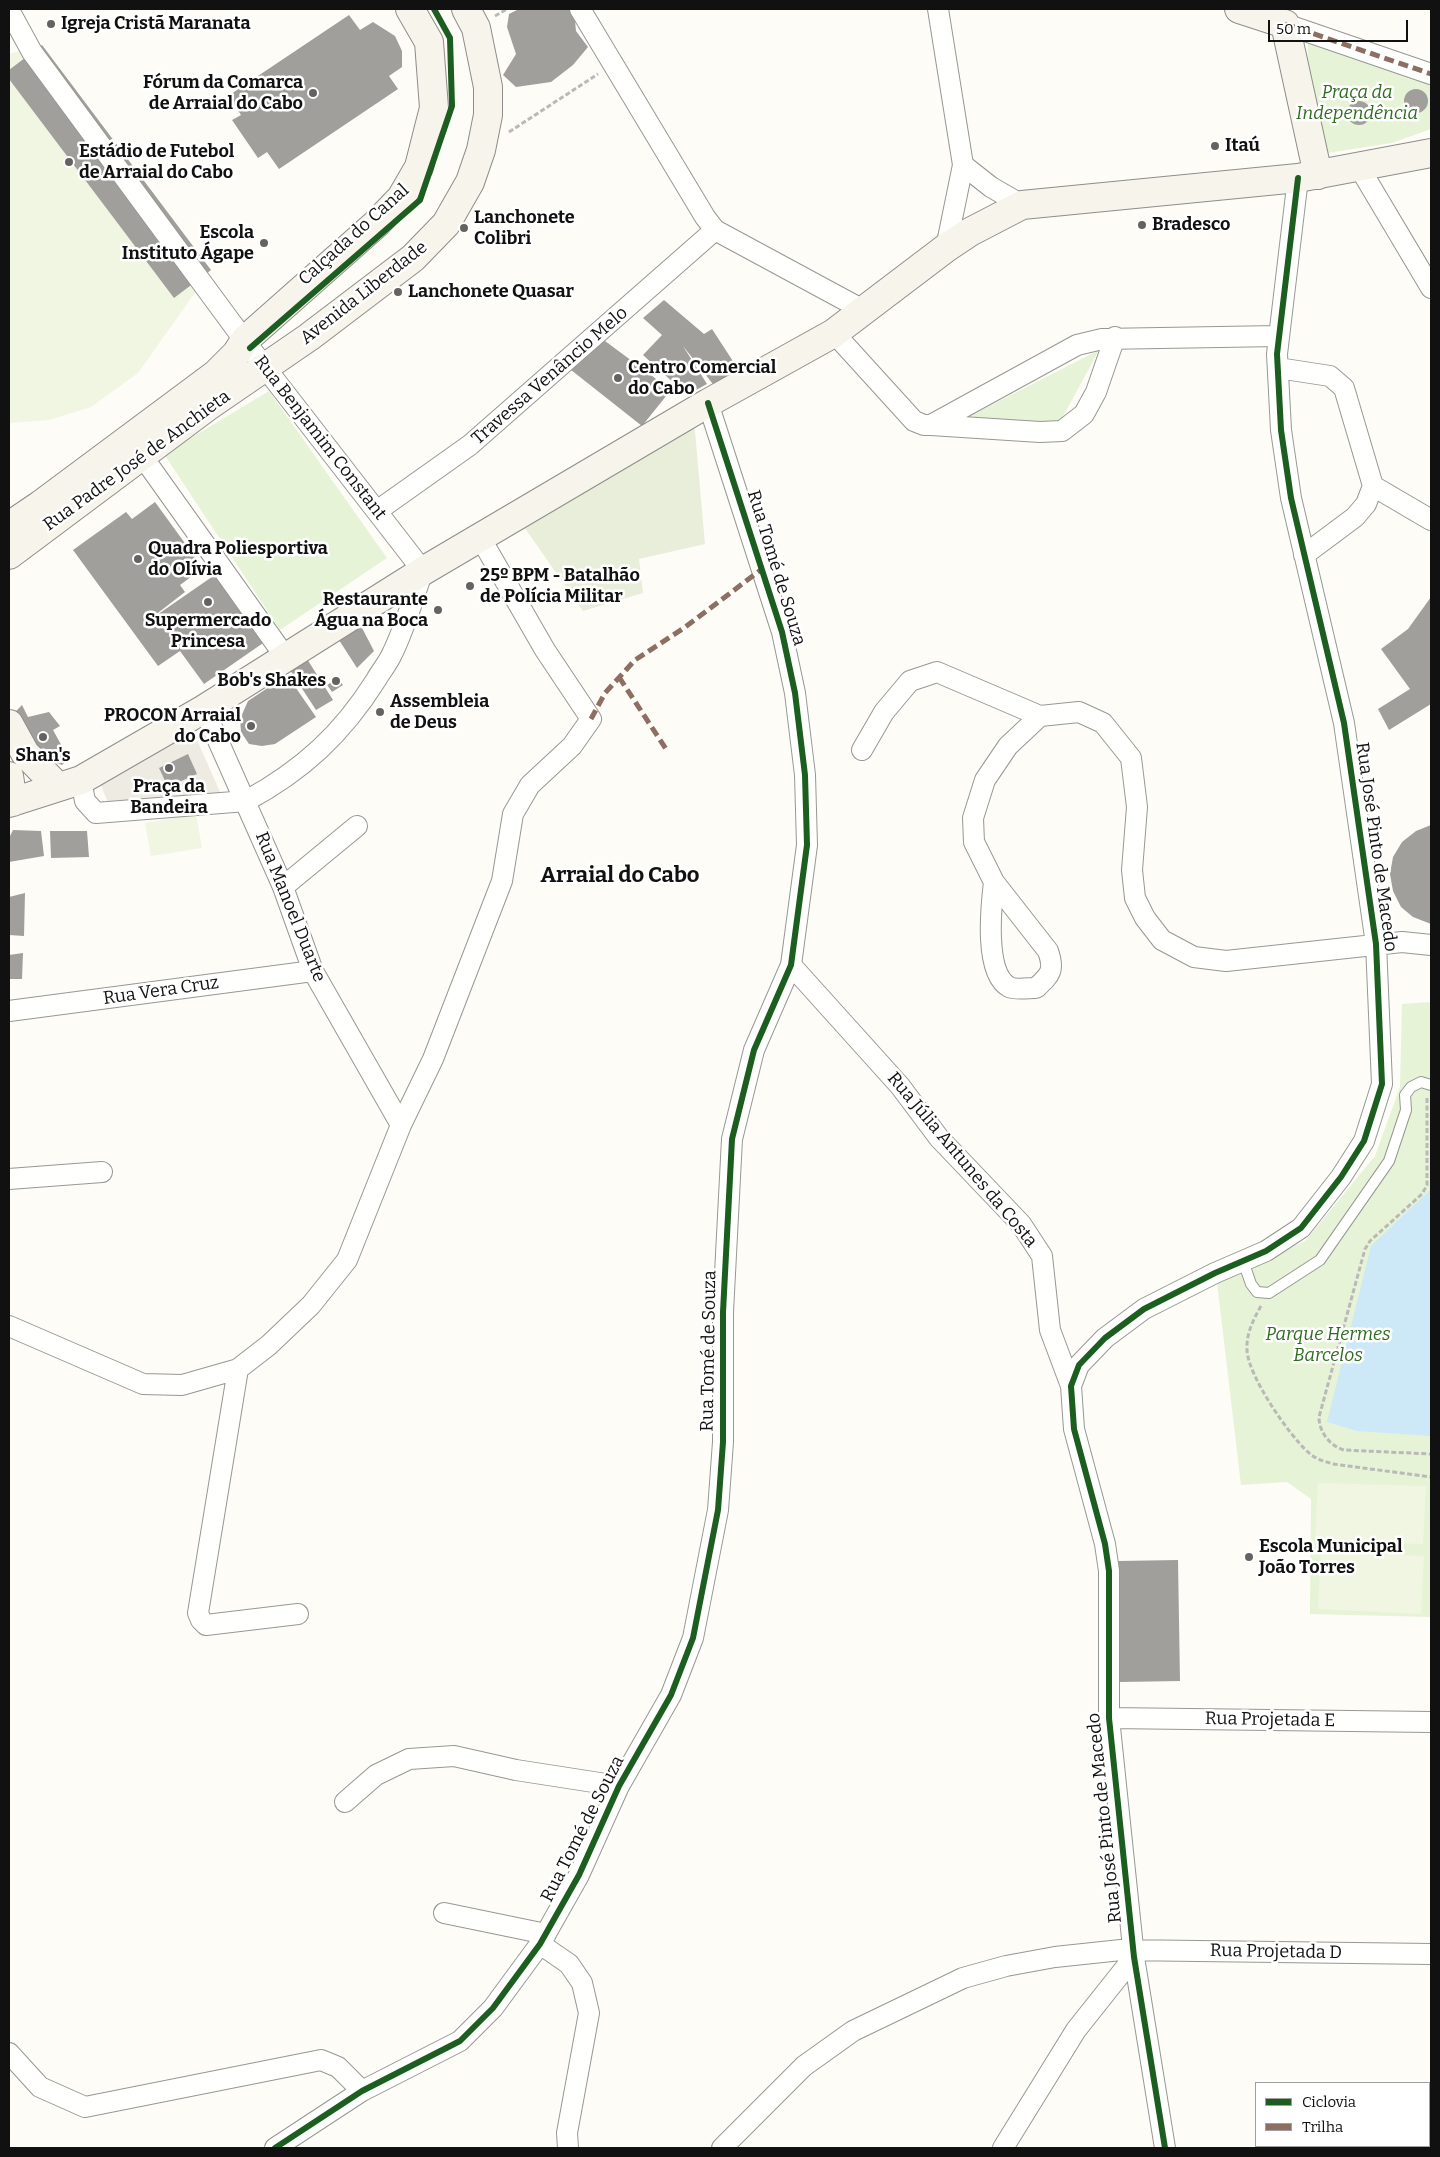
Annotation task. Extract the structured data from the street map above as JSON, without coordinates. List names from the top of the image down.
{
  "streets": {
    "main road": ["Avenida Liberdade", "Rua Padre José de Anchieta"],
    "street": [
      "Travessa Venâncio Melo",
      "Rua Benjamim Constant",
      "Rua Tomé de Souza",
      "Rua José Pinto de Macedo",
      "Rua Manoel Duarte",
      "Rua Vera Cruz",
      "Rua Júlia Antunes da Costa",
      "Rua Projetada E",
      "Rua Projetada D"
    ],
    "cycle path": ["Calçada do Canal"]
  },
  "crossings": [
    ["Avenida Liberdade", "Rua Benjamim Constant"],
    ["Avenida Liberdade", "Rua Padre José de Anchieta"],
    ["Travessa Venâncio Melo", "Rua Benjamim Constant"],
    ["Rua Benjamim Constant", "Rua Padre José de Anchieta"],
    ["Rua Tomé de Souza", "Rua Júlia Antunes da Costa"],
    ["Rua José Pinto de Macedo", "Rua Júlia Antunes da Costa"],
    ["Rua José Pinto de Macedo", "Rua Projetada E"],
    ["Rua José Pinto de Macedo", "Rua Projetada D"],
    ["Rua Manoel Duarte", "Rua Vera Cruz"]
  ],
  "districts": ["Arraial do Cabo"],
  "parks": ["Praça da Independência", "Parque Hermes Barcelos"],
  "places": [
    "Igreja Cristã Maranata",
    "Fórum da Comarca de Arraial do Cabo",
    "Itaú",
    "Estádio de Futebol de Arraial do Cabo",
    "Bradesco",
    "Lanchonete Colibri",
    "Escola Instituto Ágape",
    "Lanchonete Quasar",
    "Centro Comercial do Cabo",
    "Quadra Poliesportiva do Olívia",
    "25º BPM - Batalhão de Polícia Militar",
    "Supermercado Princesa",
    "Restaurante Água na Boca",
    "Bob's Shakes",
    "Assembleia de Deus",
    "PROCON Arraial do Cabo",
    "Shan's",
    "Praça da Bandeira",
    "Escola Municipal João Torres"
  ],
  "legend": ["Ciclovia", "Trilha"],
  "scale_bar": "50 m"
}
